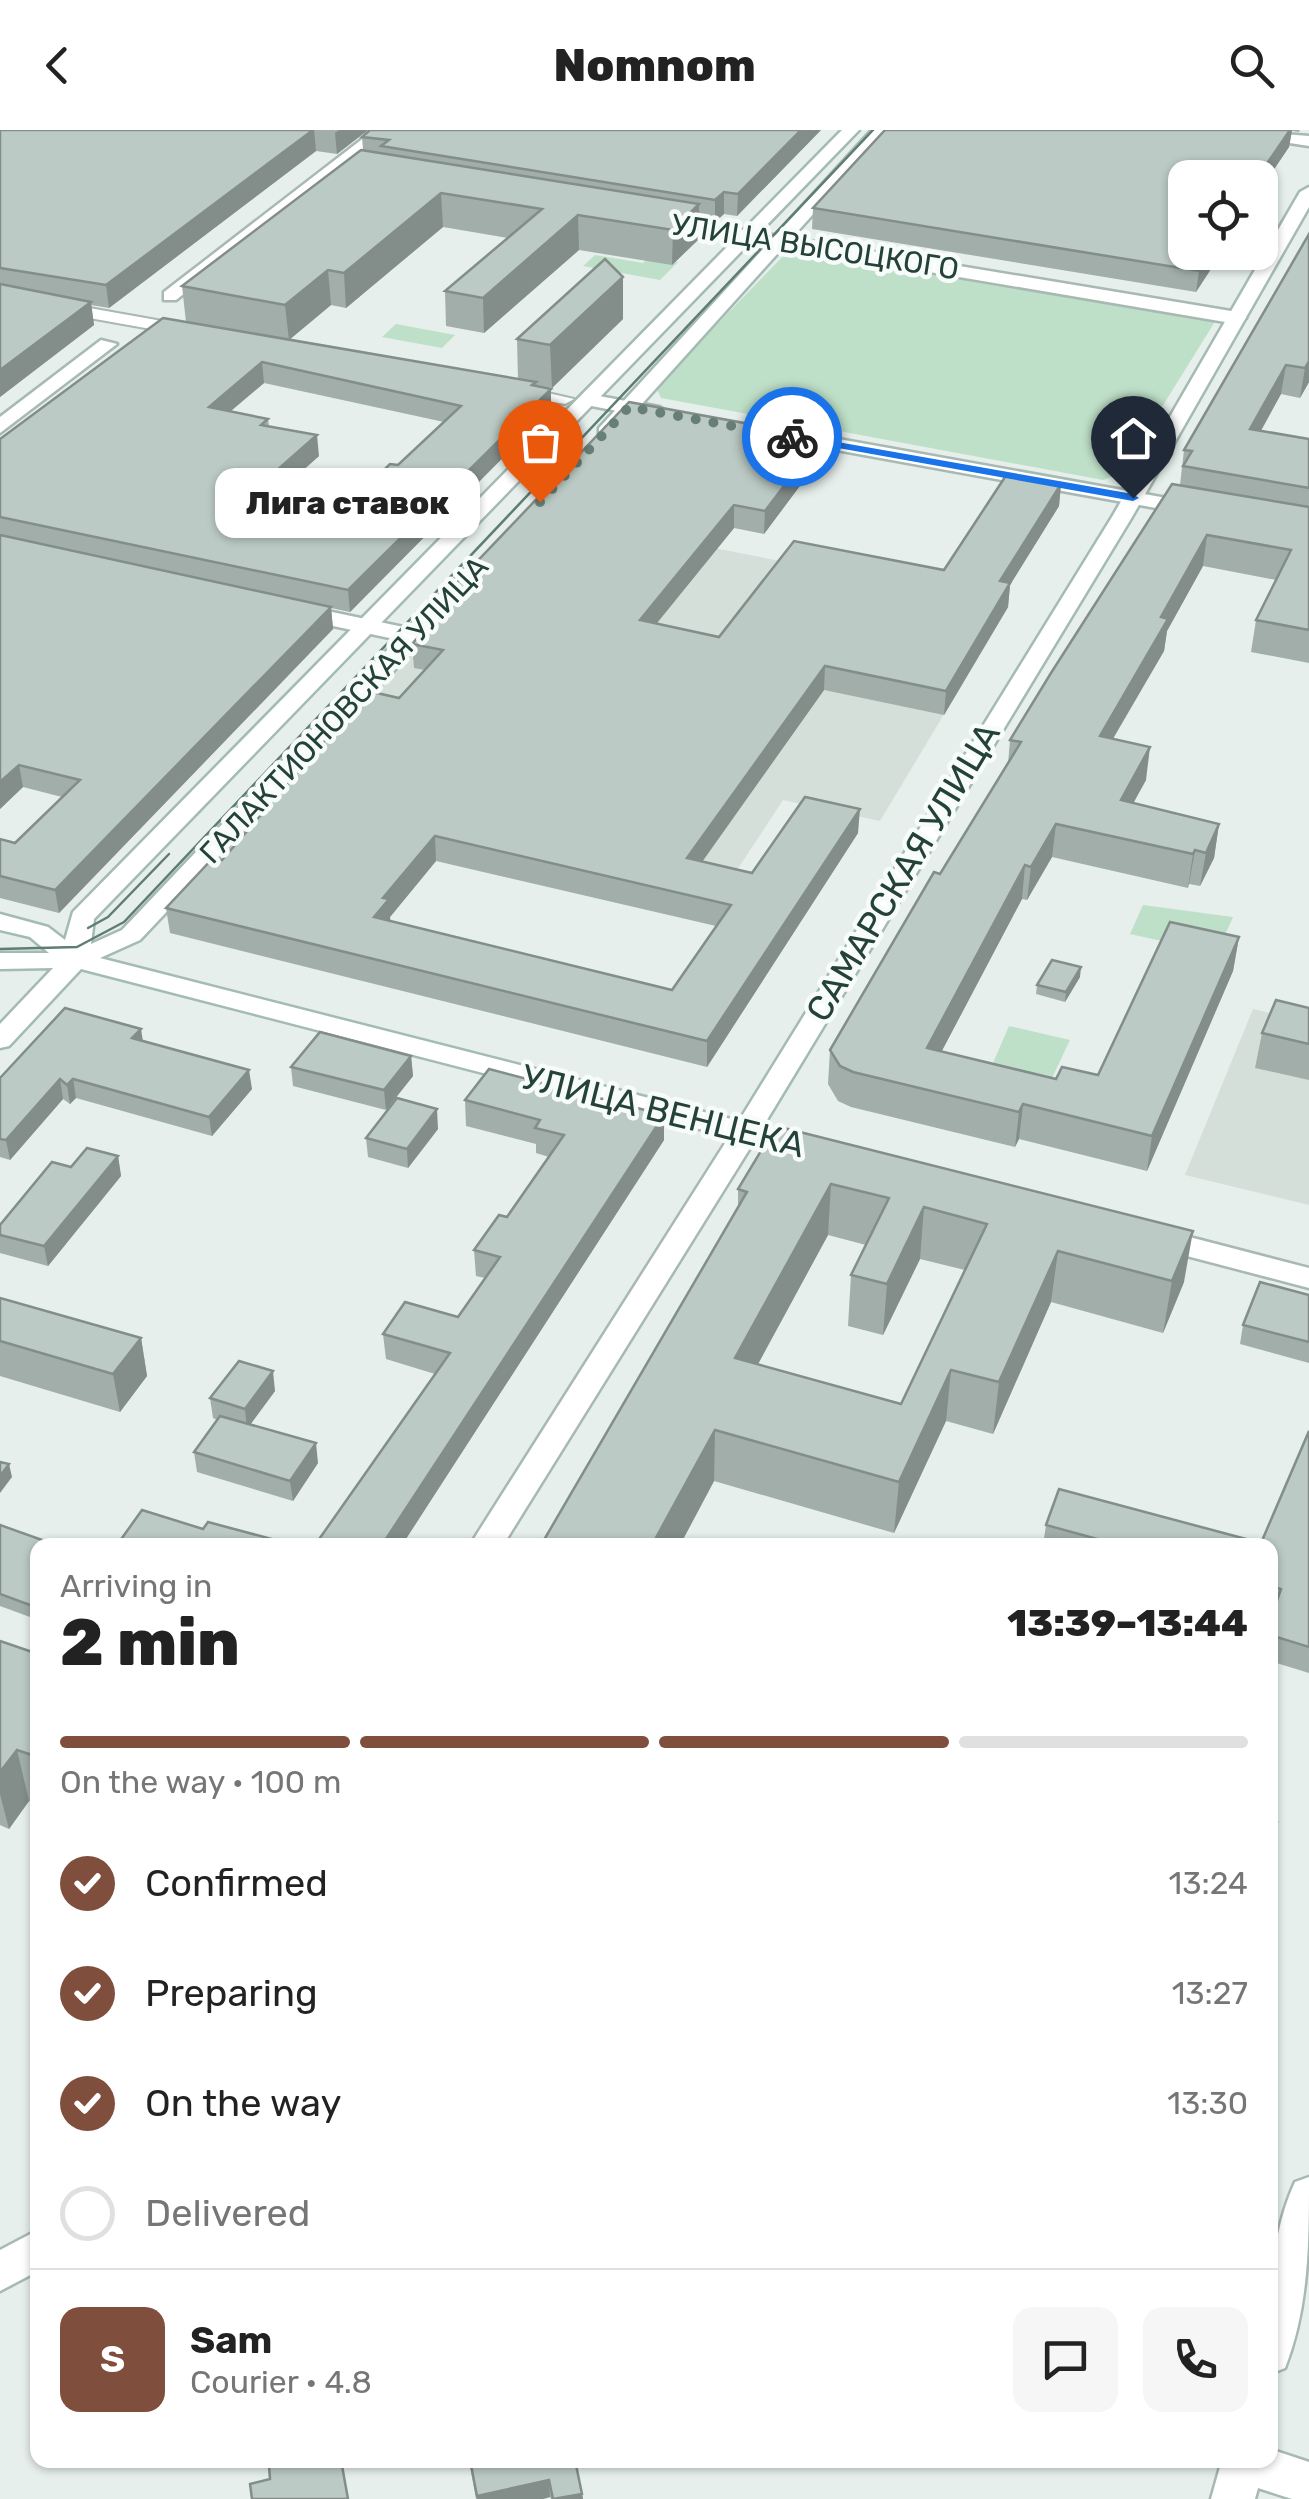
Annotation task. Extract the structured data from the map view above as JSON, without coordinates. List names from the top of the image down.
{
  "streets": {
    "main road": [
      "УЛИЦА ВЫСОЦКОГО",
      "ГАЛАКТИОНОВСКАЯ УЛИЦА",
      "САМАРСКАЯ УЛИЦА",
      "УЛИЦА ВЕНЦЕКА"
    ]
  },
  "crossings": [
    ["УЛИЦА ВЫСОЦКОГО", "ГАЛАКТИОНОВСКАЯ УЛИЦА"],
    ["УЛИЦА ВЫСОЦКОГО", "САМАРСКАЯ УЛИЦА"],
    ["ГАЛАКТИОНОВСКАЯ УЛИЦА", "УЛИЦА ВЕНЦЕКА"],
    ["САМАРСКАЯ УЛИЦА", "УЛИЦА ВЕНЦЕКА"]
  ],
  "places": ["Лига ставок"],
  "page": {
    "header": "Nomnom",
    "bubble": "Лига ставок",
    "heading": ["2 min", "Arriving in", "13:39–13:44"],
    "panel": ["Sam", "Courier · 4.8"],
    "bar": "On the way · 100 m",
    "list": [
      ["Confirmed", "13:24"],
      ["Preparing", "13:27"],
      ["On the way", "13:30"],
      "Delivered"
    ],
    "round": "S"
  }
}
